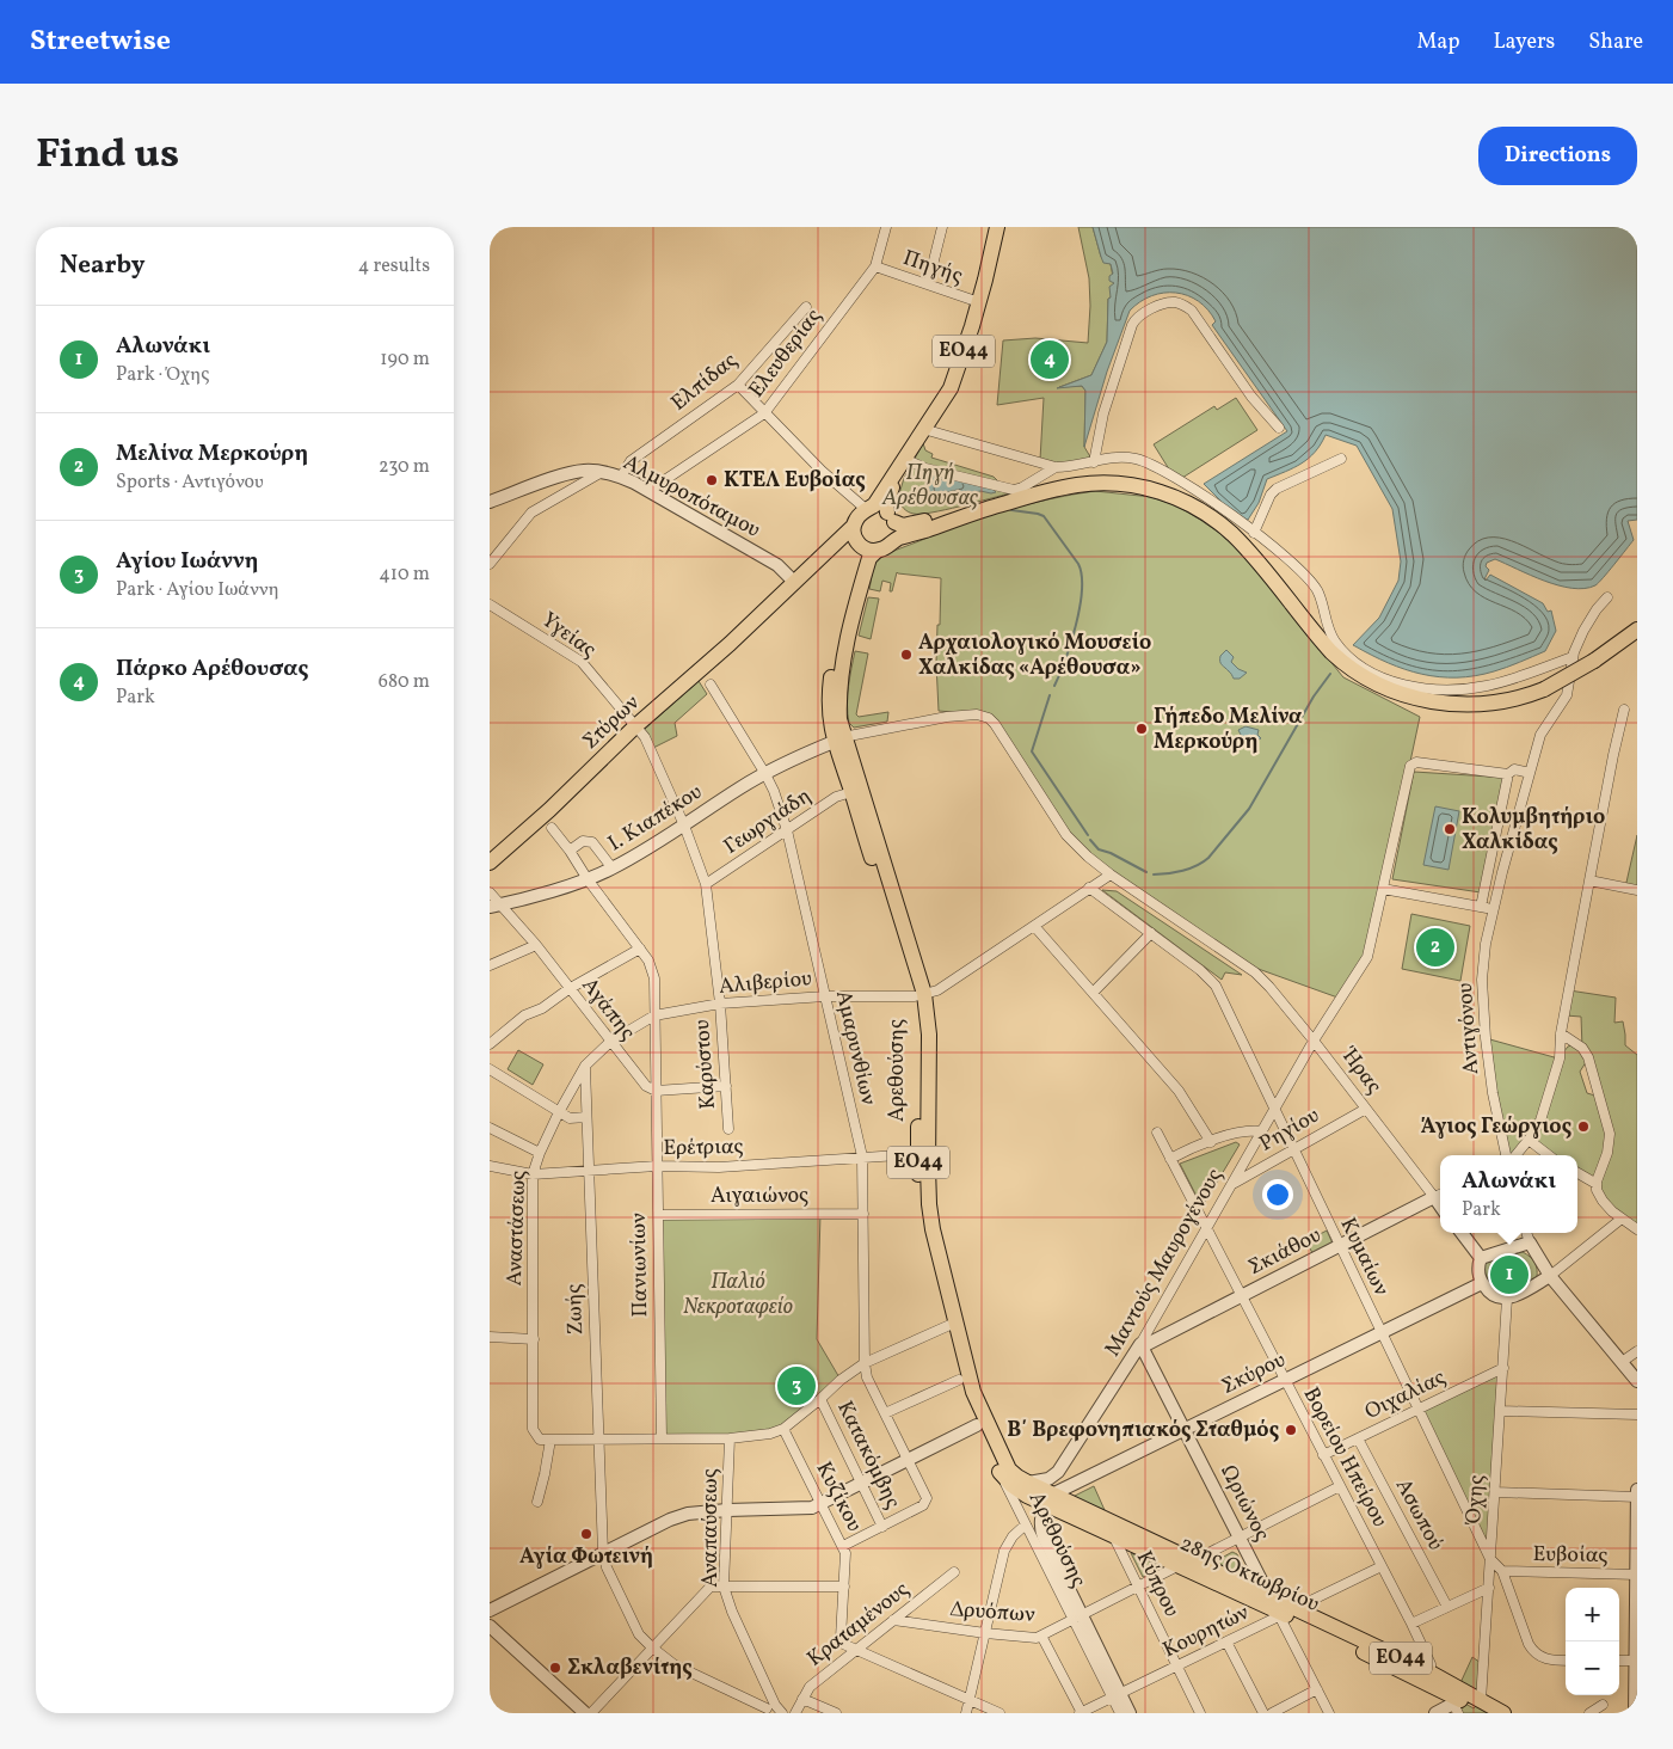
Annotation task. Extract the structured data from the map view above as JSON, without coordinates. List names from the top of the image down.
{
  "streets": {
    "main road": [
      "ΕΟ44",
      "Στύρων",
      "Αρεθούσης",
      "28ης Οκτωβρίου"
    ],
    "street": [
      "Πηγής",
      "Ελευθερίας",
      "Ελπίδας",
      "Αλμυροπόταμου",
      "Υγείας",
      "Ι. Κιαπέκου",
      "Γεωργιάδη",
      "Αλιβερίου",
      "Αγάπης",
      "Αντιγόνου",
      "Αμαρυνθίων",
      "Καρύστου",
      "Ήρας",
      "Ρηγίου",
      "Ερέτριας",
      "Αιγαιώνος",
      "Αναστάσεως",
      "Σκιάθου",
      "Κυμαίων",
      "Μαντούς Μαυρογένους",
      "Πανιωνίων",
      "Ζωής",
      "Σκύρου",
      "Οιχαλίας",
      "Κατακόμβης",
      "Βορείου Ηπείρου",
      "Κυζίκου",
      "Όχης",
      "Ωριώνος",
      "Ασωπού",
      "Αναπαύσεως",
      "Ευβοίας",
      "Κύπρου",
      "Δρυόπων",
      "Κραταμένους",
      "Κουρητών"
    ]
  },
  "crossings": [
    ["Πηγής", "ΕΟ44"],
    ["Πηγής", "Ελευθερίας"],
    ["ΕΟ44", "Στύρων"],
    ["ΕΟ44", "Αρεθούσης"],
    ["Ελευθερίας", "Αλμυροπόταμου"],
    ["Ελπίδας", "Αλμυροπόταμου"],
    ["Αλμυροπόταμου", "Στύρων"],
    ["Υγείας", "Στύρων"],
    ["Υγείας", "Καρύστου"],
    ["Στύρων", "Καρύστου"],
    ["Στύρων", "Αρεθούσης"],
    ["Ι. Κιαπέκου", "Αγάπης"],
    ["Ι. Κιαπέκου", "Αμαρυνθίων"],
    ["Ι. Κιαπέκου", "Καρύστου"],
    ["Ι. Κιαπέκου", "Αρεθούσης"],
    ["Ι. Κιαπέκου", "Ήρας"],
    ["Ι. Κιαπέκου", "Πανιωνίων"],
    ["Γεωργιάδη", "Αμαρυνθίων"],
    ["Γεωργιάδη", "Καρύστου"],
    ["Γεωργιάδη", "Αρεθούσης"],
    ["Αλιβερίου", "Αγάπης"],
    ["Αλιβερίου", "Αμαρυνθίων"],
    ["Αλιβερίου", "Καρύστου"],
    ["Αλιβερίου", "Αρεθούσης"],
    ["Αλιβερίου", "Ήρας"],
    ["Αλιβερίου", "Αναστάσεως"],
    ["Αλιβερίου", "Κυμαίων"],
    ["Αλιβερίου", "Πανιωνίων"],
    ["Αγάπης", "Αναστάσεως"],
    ["Αγάπης", "Πανιωνίων"],
    ["Αμαρυνθίων", "Ερέτριας"],
    ["Αμαρυνθίων", "Αιγαιώνος"],
    ["Αμαρυνθίων", "Κατακόμβης"],
    ["Αρεθούσης", "Ήρας"],
    ["Αρεθούσης", "Ερέτριας"],
    ["Αρεθούσης", "Μαντούς Μαυρογένους"],
    ["Αρεθούσης", "Σκύρου"],
    ["Αρεθούσης", "28ης Οκτωβρίου"],
    ["Αρεθούσης", "Δρυόπων"],
    ["Αρεθούσης", "Κουρητών"],
    ["Ήρας", "Ρηγίου"],
    ["Ήρας", "Σκιάθου"],
    ["Ήρας", "Μαντούς Μαυρογένους"],
    ["Ρηγίου", "Κυμαίων"],
    ["Ρηγίου", "Μαντούς Μαυρογένους"],
    ["Ερέτριας", "Αναστάσεως"],
    ["Ερέτριας", "Πανιωνίων"],
    ["Ερέτριας", "Ζωής"],
    ["Αιγαιώνος", "Πανιωνίων"],
    ["Αναστάσεως", "Ζωής"],
    ["Σκιάθου", "Κυμαίων"],
    ["Σκιάθου", "Μαντούς Μαυρογένους"],
    ["Σκιάθου", "Βορείου Ηπείρου"],
    ["Σκιάθου", "Ωριώνος"],
    ["Κυμαίων", "Μαντούς Μαυρογένους"],
    ["Κυμαίων", "Σκύρου"],
    ["Κυμαίων", "Οιχαλίας"],
    ["Κυμαίων", "Όχης"],
    ["Κυμαίων", "Ευβοίας"],
    ["Μαντούς Μαυρογένους", "Βορείου Ηπείρου"],
    ["Μαντούς Μαυρογένους", "Ωριώνος"],
    ["Ζωής", "Αναπαύσεως"],
    ["Σκύρου", "Βορείου Ηπείρου"],
    ["Σκύρου", "Ωριώνος"],
    ["Σκύρου", "28ης Οκτωβρίου"],
    ["Οιχαλίας", "Βορείου Ηπείρου"],
    ["Οιχαλίας", "Όχης"],
    ["Οιχαλίας", "Ασωπού"],
    ["Βορείου Ηπείρου", "28ης Οκτωβρίου"],
    ["Βορείου Ηπείρου", "Κουρητών"],
    ["Κυζίκου", "Κραταμένους"],
    ["Όχης", "28ης Οκτωβρίου"],
    ["Ωριώνος", "28ης Οκτωβρίου"],
    ["28ης Οκτωβρίου", "Κύπρου"],
    ["28ης Οκτωβρίου", "Δρυόπων"],
    ["28ης Οκτωβρίου", "Κουρητών"],
    ["Κύπρου", "Δρυόπων"],
    ["Κύπρου", "Κουρητών"],
    ["Δρυόπων", "Κραταμένους"]
  ],
  "parks": ["Πηγή Αρέθουσας", "Παλιό Νεκροταφείο"],
  "places": [
    "ΚΤΕΛ Ευβοίας",
    "Αρχαιολογικό Μουσείο Χαλκίδας «Αρέθουσα»",
    "Γήπεδο Μελίνα Μερκούρη",
    "Κολυμβητήριο Χαλκίδας",
    "Άγιος Γεώργιος",
    "Β΄ Βρεφονηπιακός Σταθμός",
    "Αγία Φωτεινή",
    "Σκλαβενίτης"
  ],
  "page": {
    "header": "Streetwise",
    "nav": ["Map", "Layers", "Share"],
    "title": "Find us",
    "buttons": "Directions",
    "heading": ["Nearby", "4 results"],
    "list": [
      {
        "mark": "1",
        "name": "Αλωνάκι",
        "note": "Park · Όχης",
        "value": "190 m"
      },
      {
        "mark": "2",
        "name": "Μελίνα Μερκούρη",
        "note": "Sports · Αντιγόνου",
        "value": "230 m"
      },
      {
        "mark": "3",
        "name": "Αγίου Ιωάννη",
        "note": "Park · Αγίου Ιωάννη",
        "value": "410 m"
      },
      {
        "mark": "4",
        "name": "Πάρκο Αρέθουσας",
        "note": "Park",
        "value": "680 m"
      }
    ],
    "pins": [
      "4",
      "2",
      "1",
      "3"
    ],
    "popup": ["Αλωνάκι", "Park"],
    "map_buttons": ["+", "−"]
  }
}
